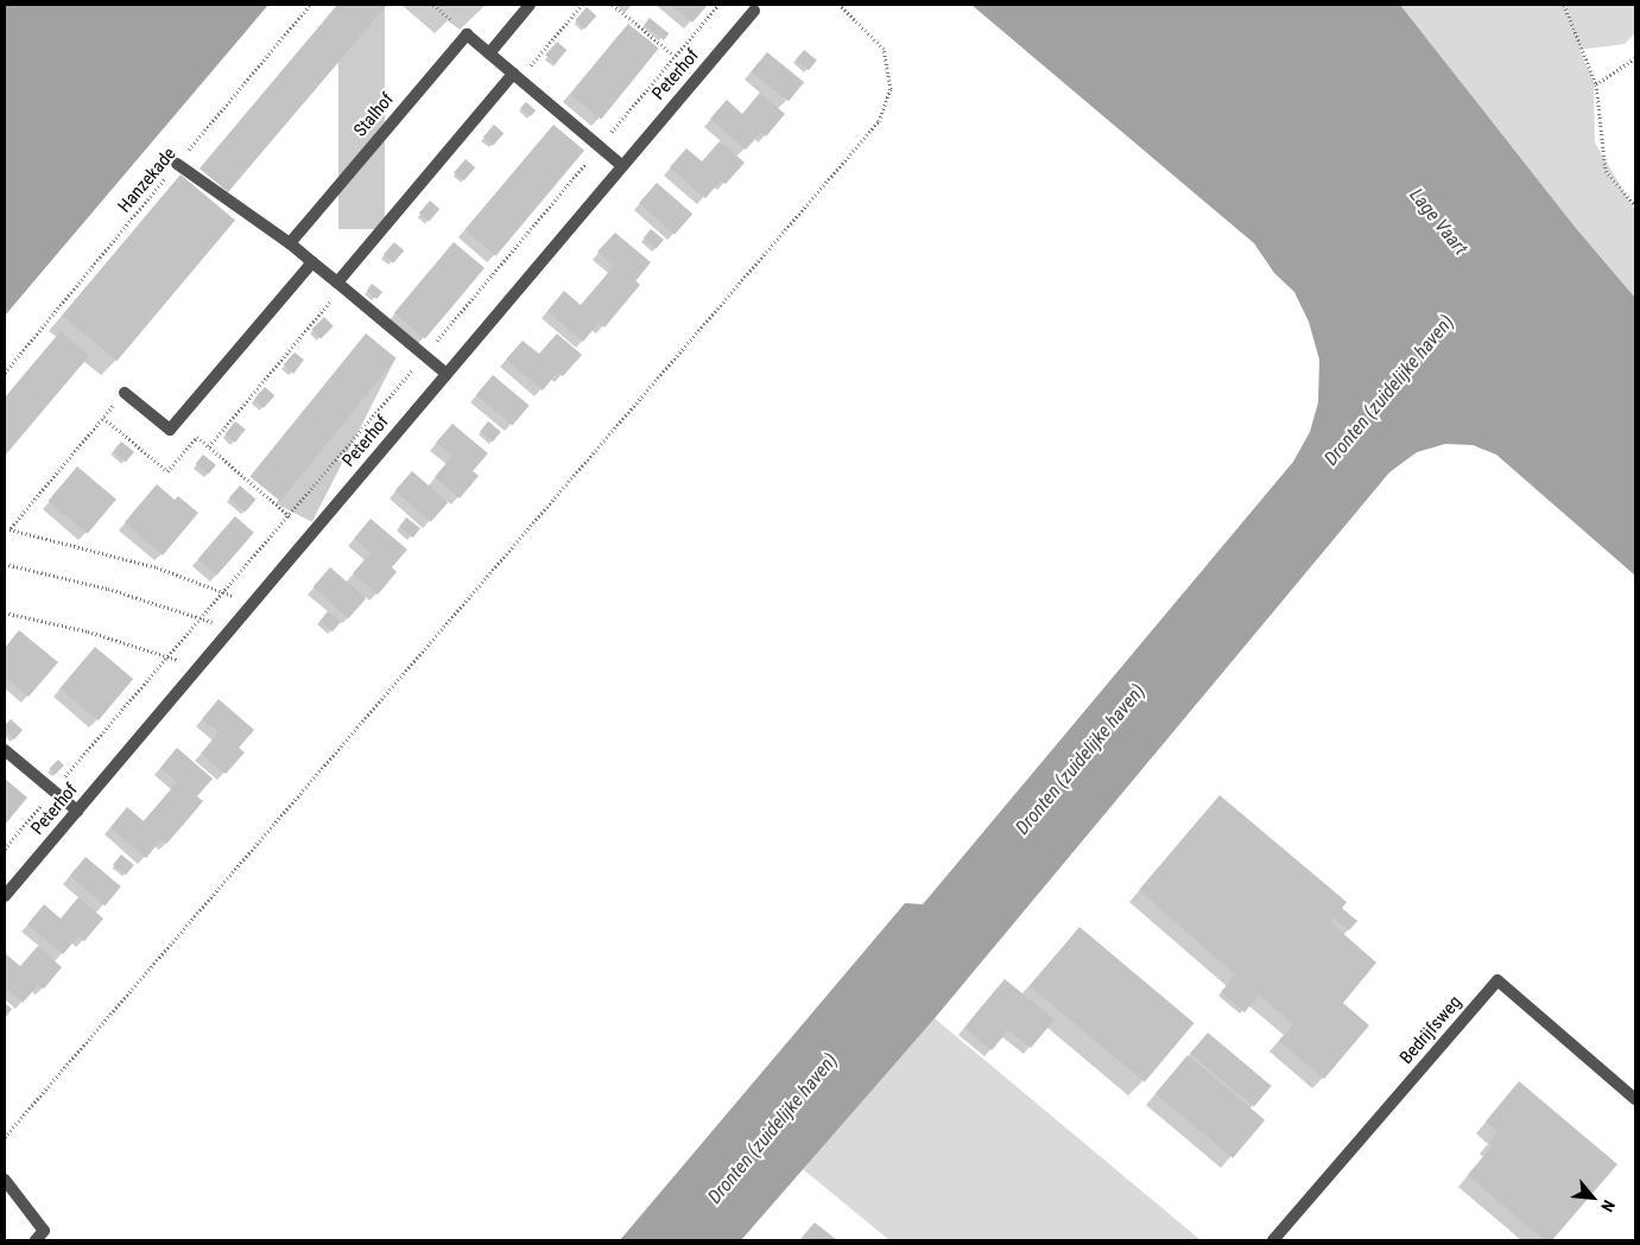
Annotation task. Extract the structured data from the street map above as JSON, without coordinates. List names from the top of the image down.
{
  "streets": {
    "street": ["Peterhof", "Stalhof", "Bedrijfsweg"],
    "path": ["Hanzekade"]
  },
  "crossings": [
    ["Peterhof", "Stalhof"]
  ],
  "water": ["Lage Vaart", "Dronten (zuidelijke haven)"],
  "north": "bottom right"
}
